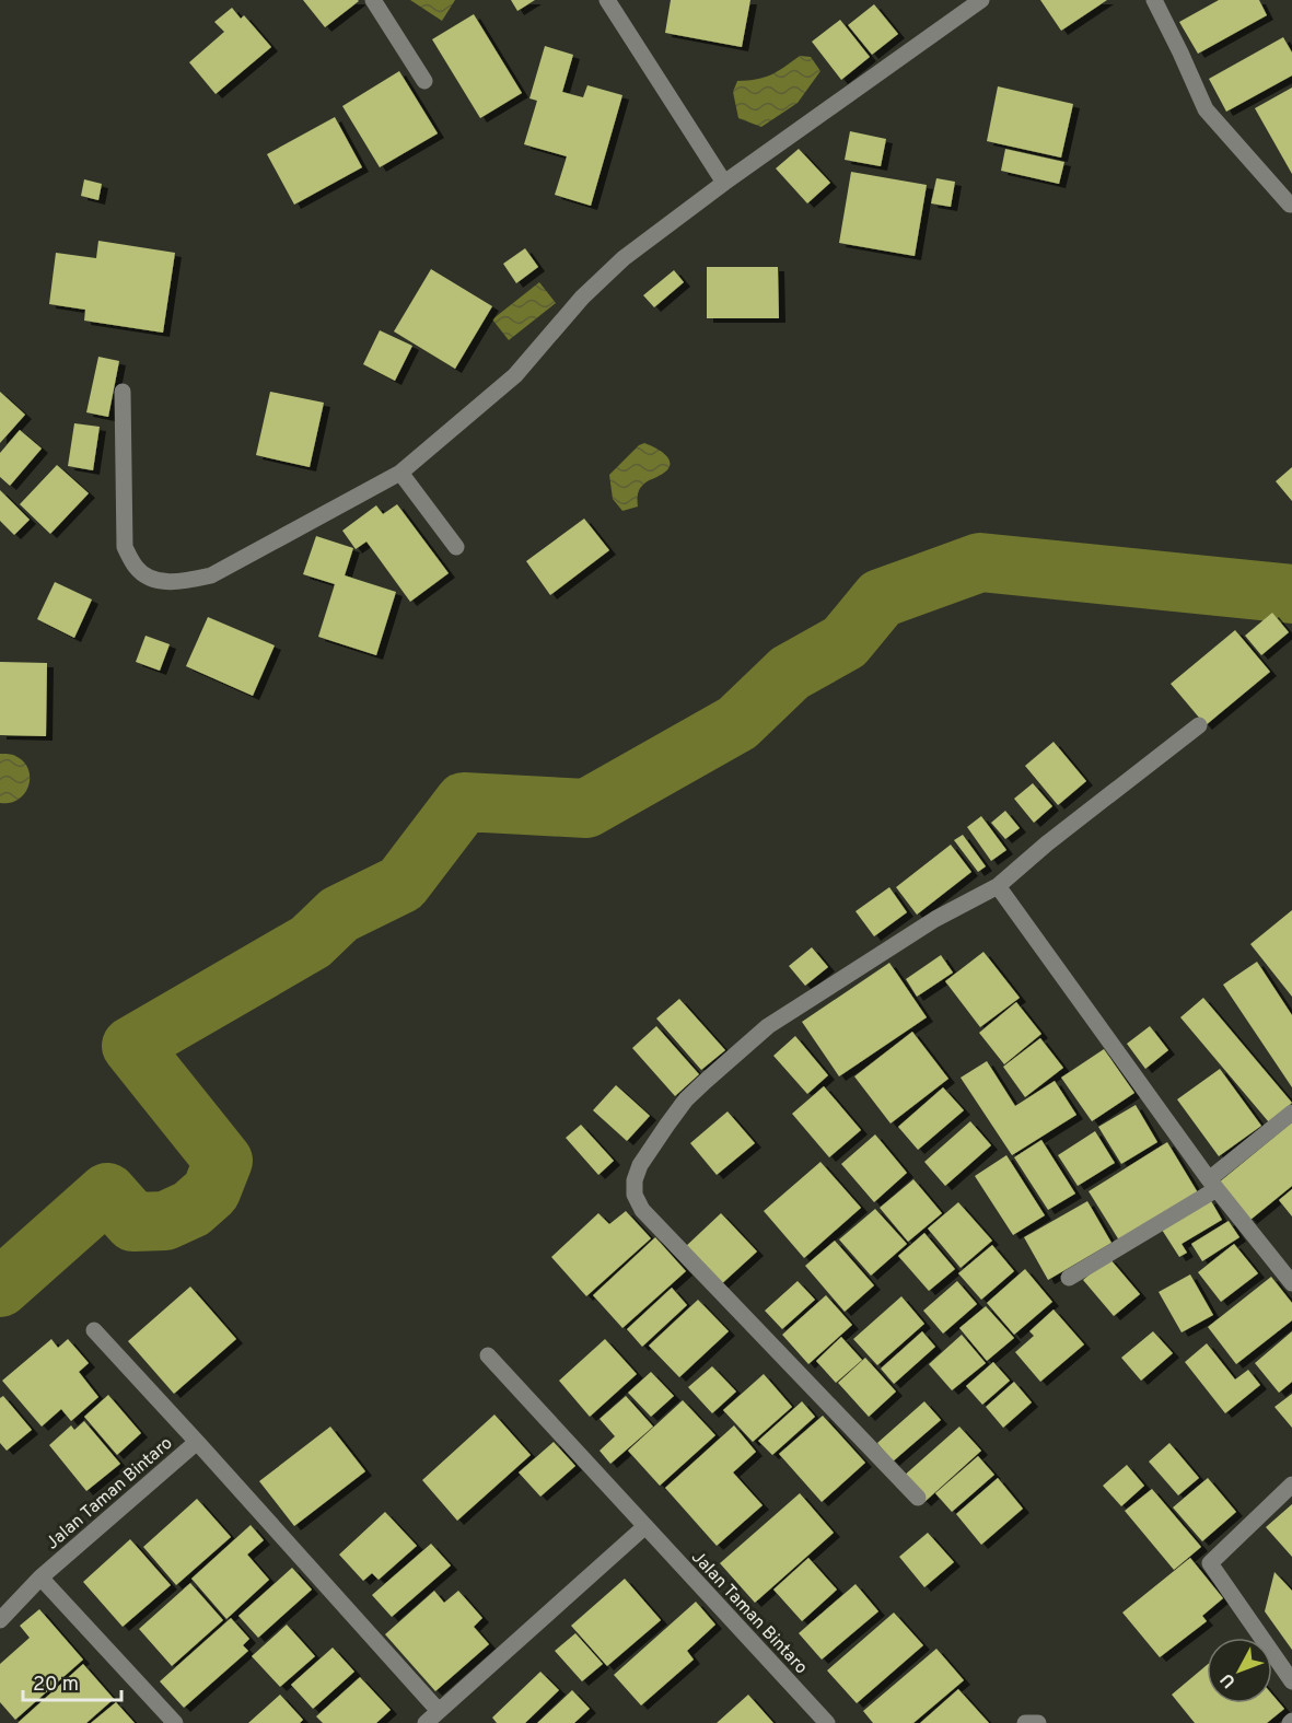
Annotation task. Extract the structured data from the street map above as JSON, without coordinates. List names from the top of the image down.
{
  "streets": {
    "street": ["Jalan Taman Bintaro"]
  },
  "scale_bar": "20 m",
  "north": "bottom left"
}
